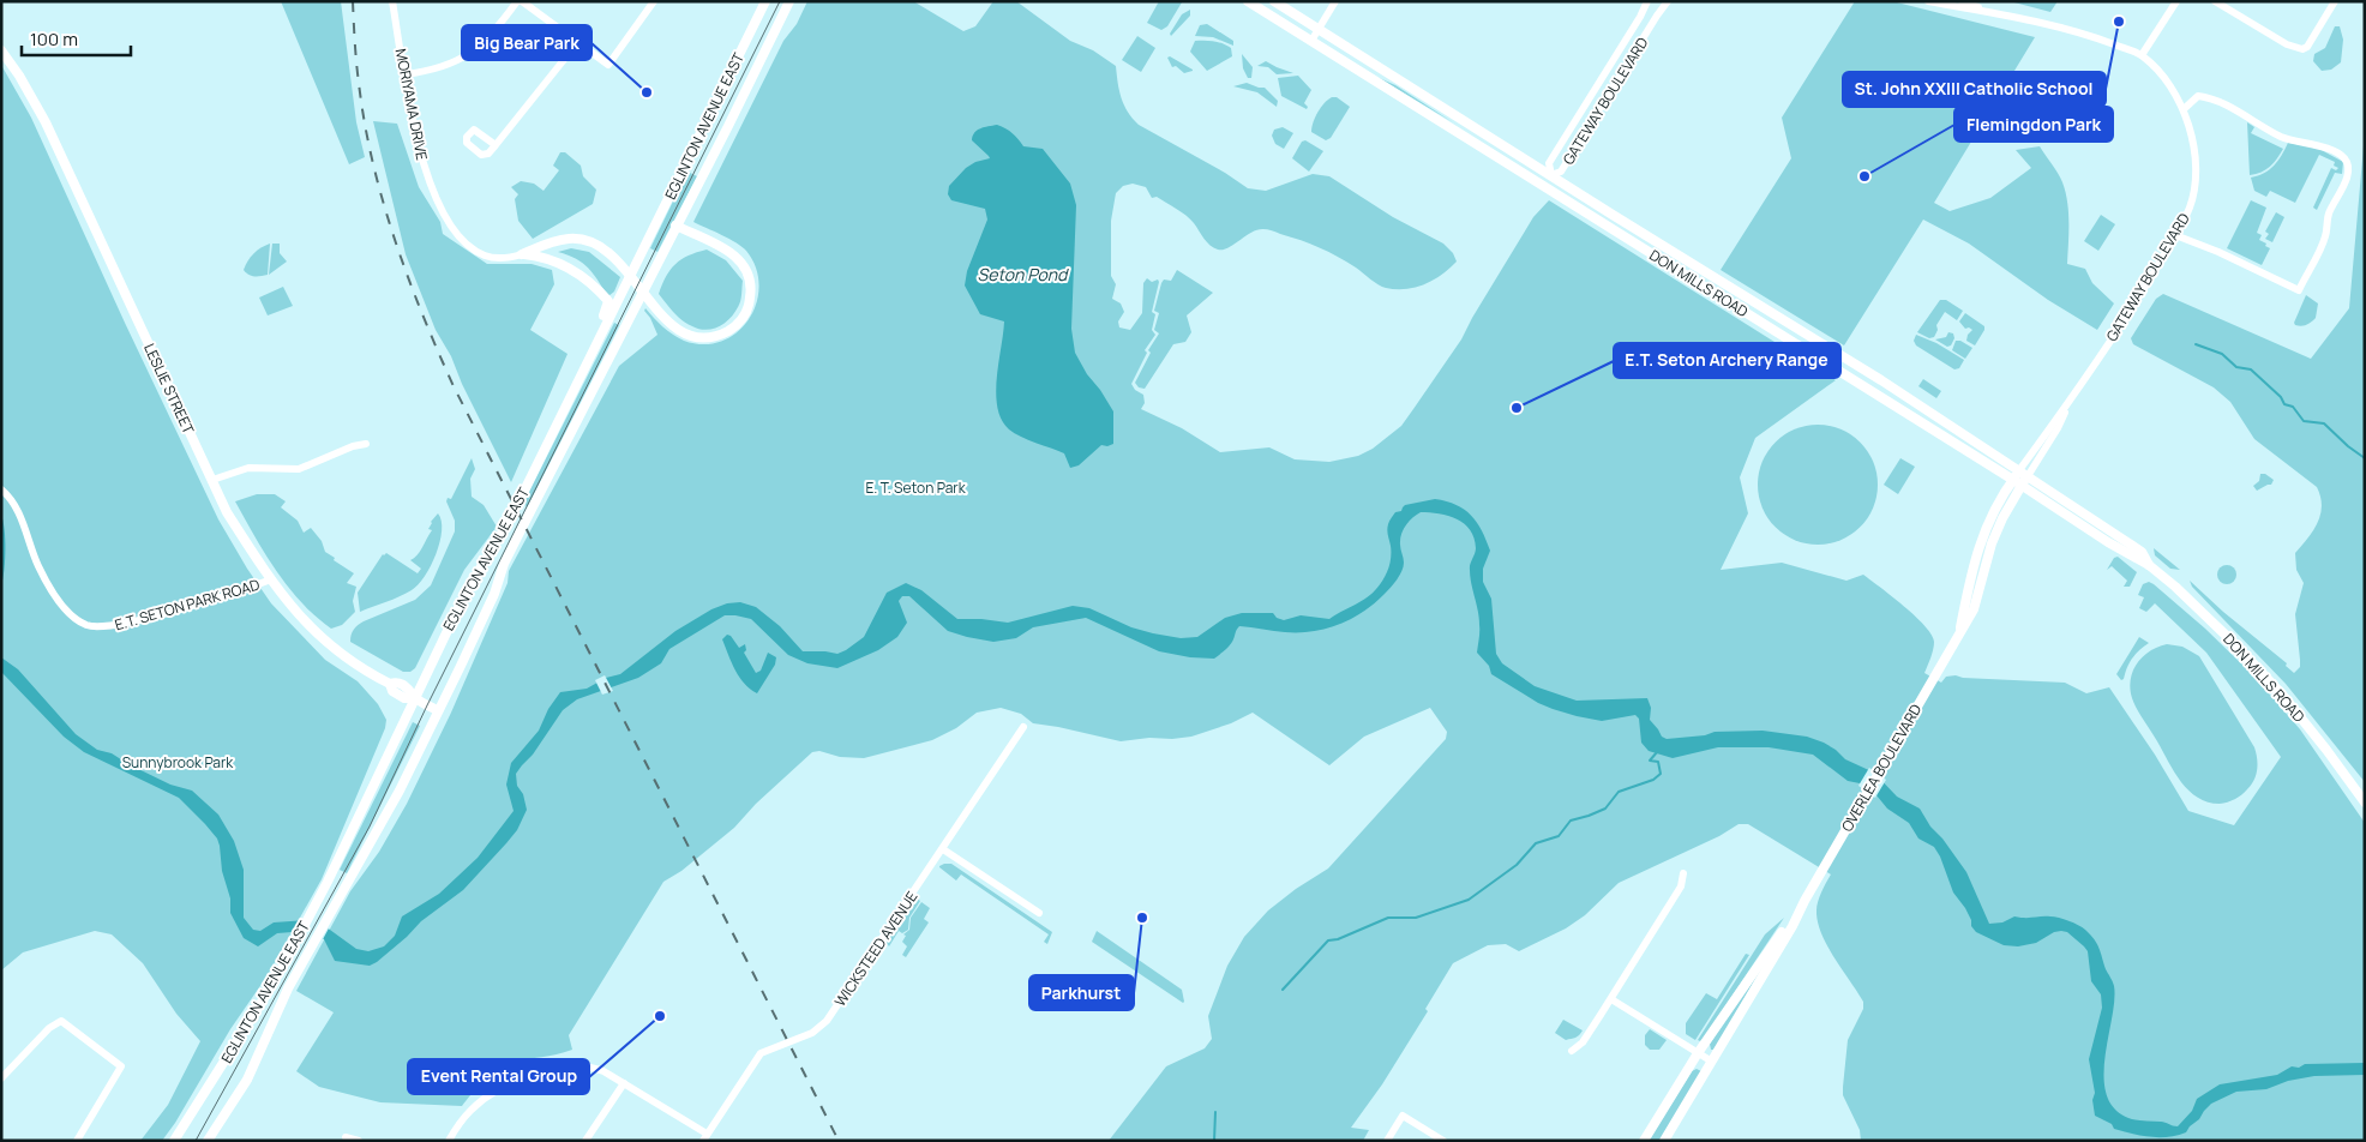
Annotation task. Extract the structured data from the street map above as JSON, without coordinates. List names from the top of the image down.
{
  "streets": {
    "main road": [
      "EGLINTON AVENUE EAST",
      "DON MILLS ROAD",
      "LESLIE STREET",
      "OVERLEA BOULEVARD"
    ],
    "street": [
      "GATEWAY BOULEVARD",
      "MORIYAMA DRIVE",
      "E.T. SETON PARK ROAD",
      "WICKSTEED AVENUE"
    ]
  },
  "crossings": [
    ["GATEWAY BOULEVARD", "DON MILLS ROAD"],
    ["GATEWAY BOULEVARD", "OVERLEA BOULEVARD"],
    ["EGLINTON AVENUE EAST", "LESLIE STREET"],
    ["DON MILLS ROAD", "OVERLEA BOULEVARD"],
    ["LESLIE STREET", "E.T. SETON PARK ROAD"]
  ],
  "water": ["Seton Pond"],
  "parks": ["E. T. Seton Park", "Sunnybrook Park"],
  "places": [
    "St. John XXIII Catholic School",
    "Big Bear Park",
    "Flemingdon Park",
    "E.T. Seton Archery Range",
    "Parkhurst",
    "Event Rental Group"
  ],
  "scale_bar": "100 m"
}
